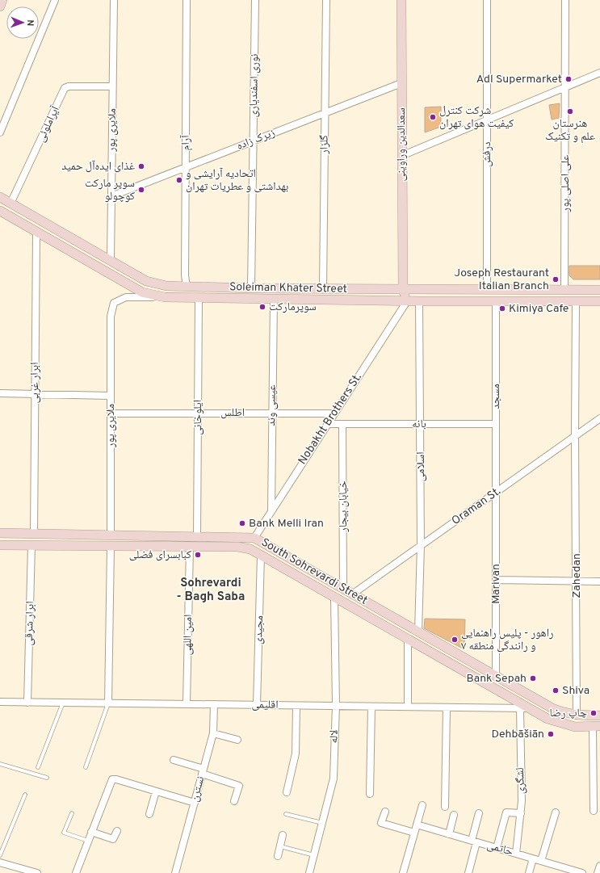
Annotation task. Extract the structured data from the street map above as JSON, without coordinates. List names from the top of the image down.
{
  "streets": {
    "main road": ["سعدالدین وراوینی", "Soleiman Khater Street", "South Sohrevardi Street"],
    "street": [
      "نوری اسفندیاری",
      "آیراملوئی",
      "ملایری پور",
      "زیرک زاده",
      "آرام",
      "گلزار",
      "درفش",
      "علی اصلی پور",
      "ابرار غربی",
      "مسجد",
      "عیسی وند",
      "اطلس",
      "ایلوخانی",
      "Nobakht Brothers St.",
      "بانه",
      "اسلامی",
      "خیابان بیجار",
      "Oraman St.",
      "Zahedan",
      "Marivan",
      "ابرار شرقی",
      "مجیدی",
      "امین اللهی",
      "اقلیمی",
      "لاله",
      "لشگری",
      "نسترن",
      "حاتمی"
    ]
  },
  "crossings": [
    ["نوری اسفندیاری", "زیرک زاده"],
    ["نوری اسفندیاری", "Soleiman Khater Street"],
    ["آیراملوئی", "ملایری پور"],
    ["آیراملوئی", "Soleiman Khater Street"],
    ["ملایری پور", "زیرک زاده"],
    ["ملایری پور", "Soleiman Khater Street"],
    ["ملایری پور", "اطلس"],
    ["ملایری پور", "South Sohrevardi Street"],
    ["زیرک زاده", "آرام"],
    ["زیرک زاده", "گلزار"],
    ["زیرک زاده", "سعدالدین وراوینی"],
    ["آرام", "Soleiman Khater Street"],
    ["گلزار", "Soleiman Khater Street"],
    ["سعدالدین وراوینی", "Soleiman Khater Street"],
    ["سعدالدین وراوینی", "Nobakht Brothers St."],
    ["درفش", "Soleiman Khater Street"],
    ["علی اصلی پور", "Soleiman Khater Street"],
    ["Soleiman Khater Street", "ابرار غربی"],
    ["Soleiman Khater Street", "مسجد"],
    ["Soleiman Khater Street", "عیسی وند"],
    ["Soleiman Khater Street", "ایلوخانی"],
    ["Soleiman Khater Street", "Nobakht Brothers St."],
    ["Soleiman Khater Street", "اسلامی"],
    ["Soleiman Khater Street", "Zahedan"],
    ["ابرار غربی", "South Sohrevardi Street"],
    ["مسجد", "بانه"],
    ["مسجد", "Oraman St."],
    ["مسجد", "Marivan"],
    ["عیسی وند", "اطلس"],
    ["عیسی وند", "Nobakht Brothers St."],
    ["اطلس", "ایلوخانی"],
    ["اطلس", "Nobakht Brothers St."],
    ["ایلوخانی", "South Sohrevardi Street"],
    ["Nobakht Brothers St.", "بانه"],
    ["Nobakht Brothers St.", "South Sohrevardi Street"],
    ["بانه", "اسلامی"],
    ["بانه", "خیابان بیجار"],
    ["اسلامی", "Oraman St."],
    ["اسلامی", "South Sohrevardi Street"],
    ["خیابان بیجار", "South Sohrevardi Street"],
    ["Oraman St.", "South Sohrevardi Street"],
    ["Oraman St.", "Zahedan"],
    ["Oraman St.", "Marivan"],
    ["South Sohrevardi Street", "Zahedan"],
    ["South Sohrevardi Street", "Marivan"],
    ["South Sohrevardi Street", "ابرار شرقی"],
    ["South Sohrevardi Street", "مجیدی"],
    ["South Sohrevardi Street", "امین اللهی"],
    ["South Sohrevardi Street", "اقلیمی"],
    ["South Sohrevardi Street", "لاله"],
    ["ابرار شرقی", "اقلیمی"],
    ["مجیدی", "اقلیمی"],
    ["امین اللهی", "اقلیمی"],
    ["اقلیمی", "لاله"],
    ["اقلیمی", "لشگری"],
    ["اقلیمی", "نسترن"],
    ["لشگری", "حاتمی"]
  ],
  "districts": ["Sohrevardi - Bagh Saba"],
  "places": [
    "Adl Supermarket",
    "هنرستان علم و تکنیک",
    "شرکت کنترل کیفیت هوای تهران",
    "غذای ایده‌آل حمید",
    "اتحادیه آرایشی و بهداشتی و عطریات تهران",
    "سوپر مارکت کوچولو",
    "Joseph Restaurant Italian Branch",
    "سوپرمارکت",
    "Kimiya Cafe",
    "Bank Melli Iran",
    "کبابسرای فضلی",
    "راهور - پلیس راهنمایی و رانندگی منطقه ۷",
    "Bank Sepah",
    "Shiva",
    "چاپ رضا",
    "Dehbāšiān"
  ],
  "north": "right"
}
